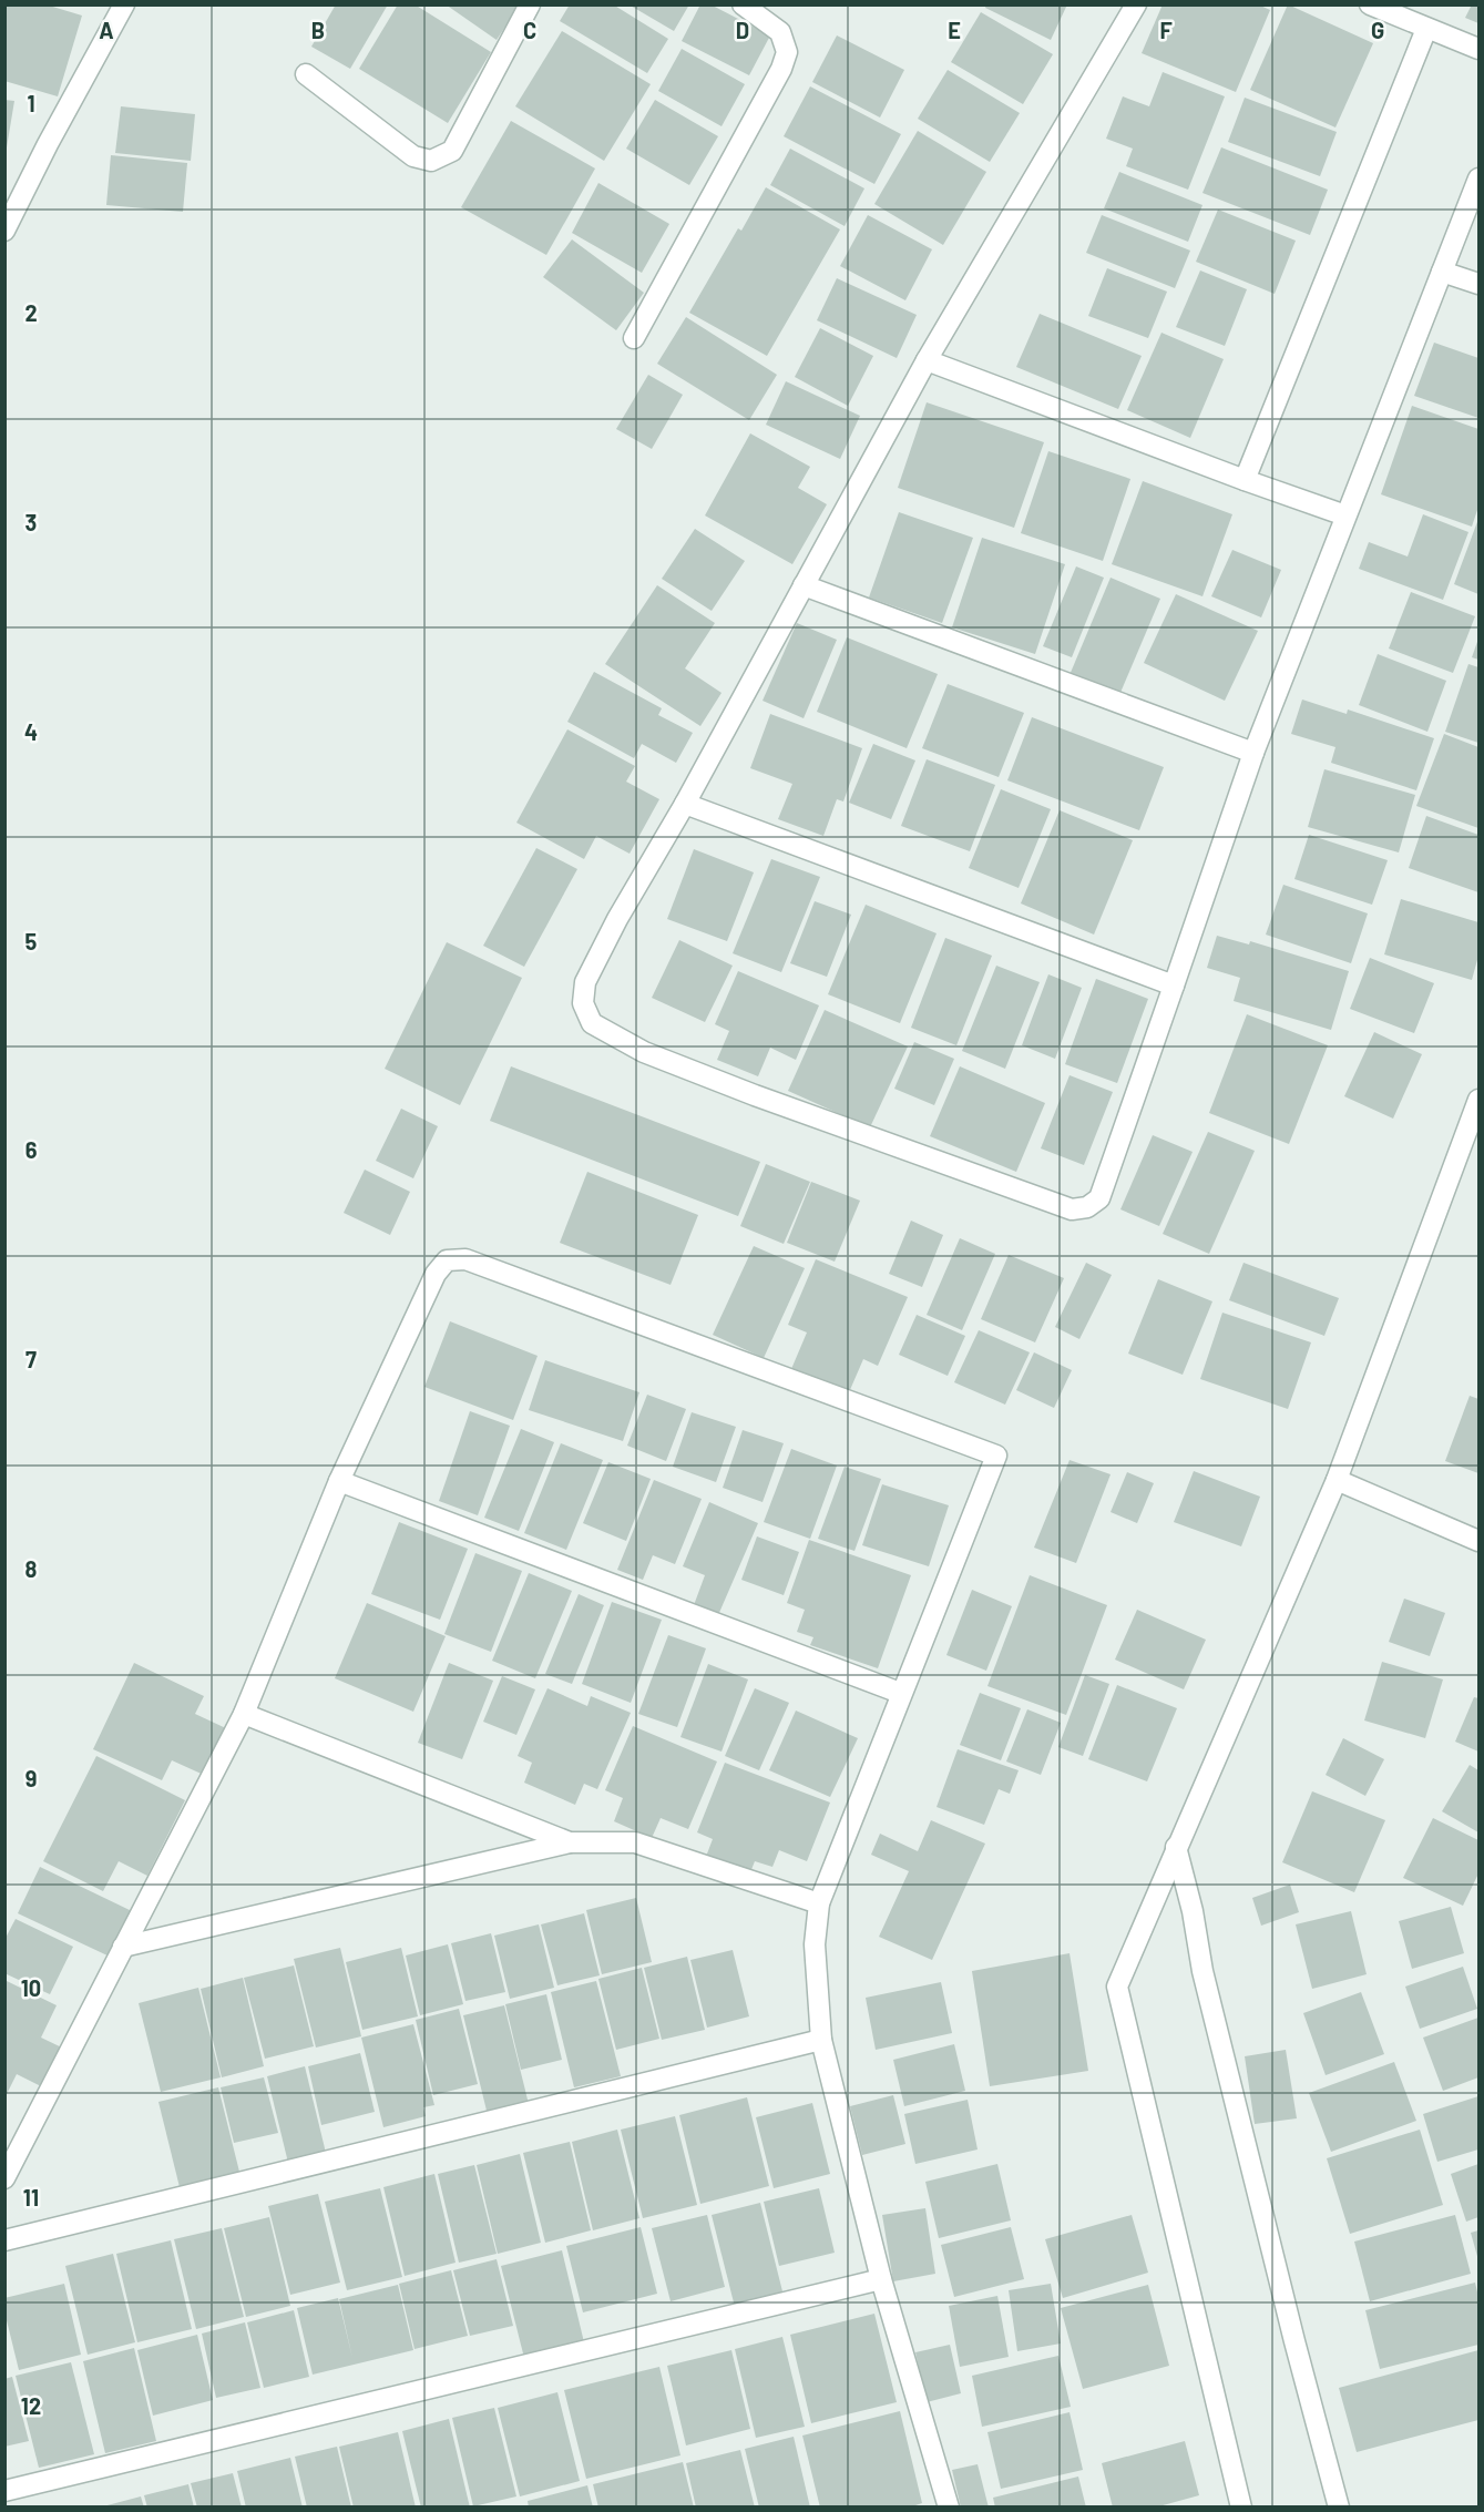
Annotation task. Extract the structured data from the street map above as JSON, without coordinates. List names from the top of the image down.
{
  "grid": {
    "columns": [
      "A",
      "B",
      "C",
      "D",
      "E",
      "F",
      "G"
    ],
    "rows": [
      "1",
      "2",
      "3",
      "4",
      "5",
      "6",
      "7",
      "8",
      "9",
      "10",
      "11",
      "12"
    ]
  }
}
